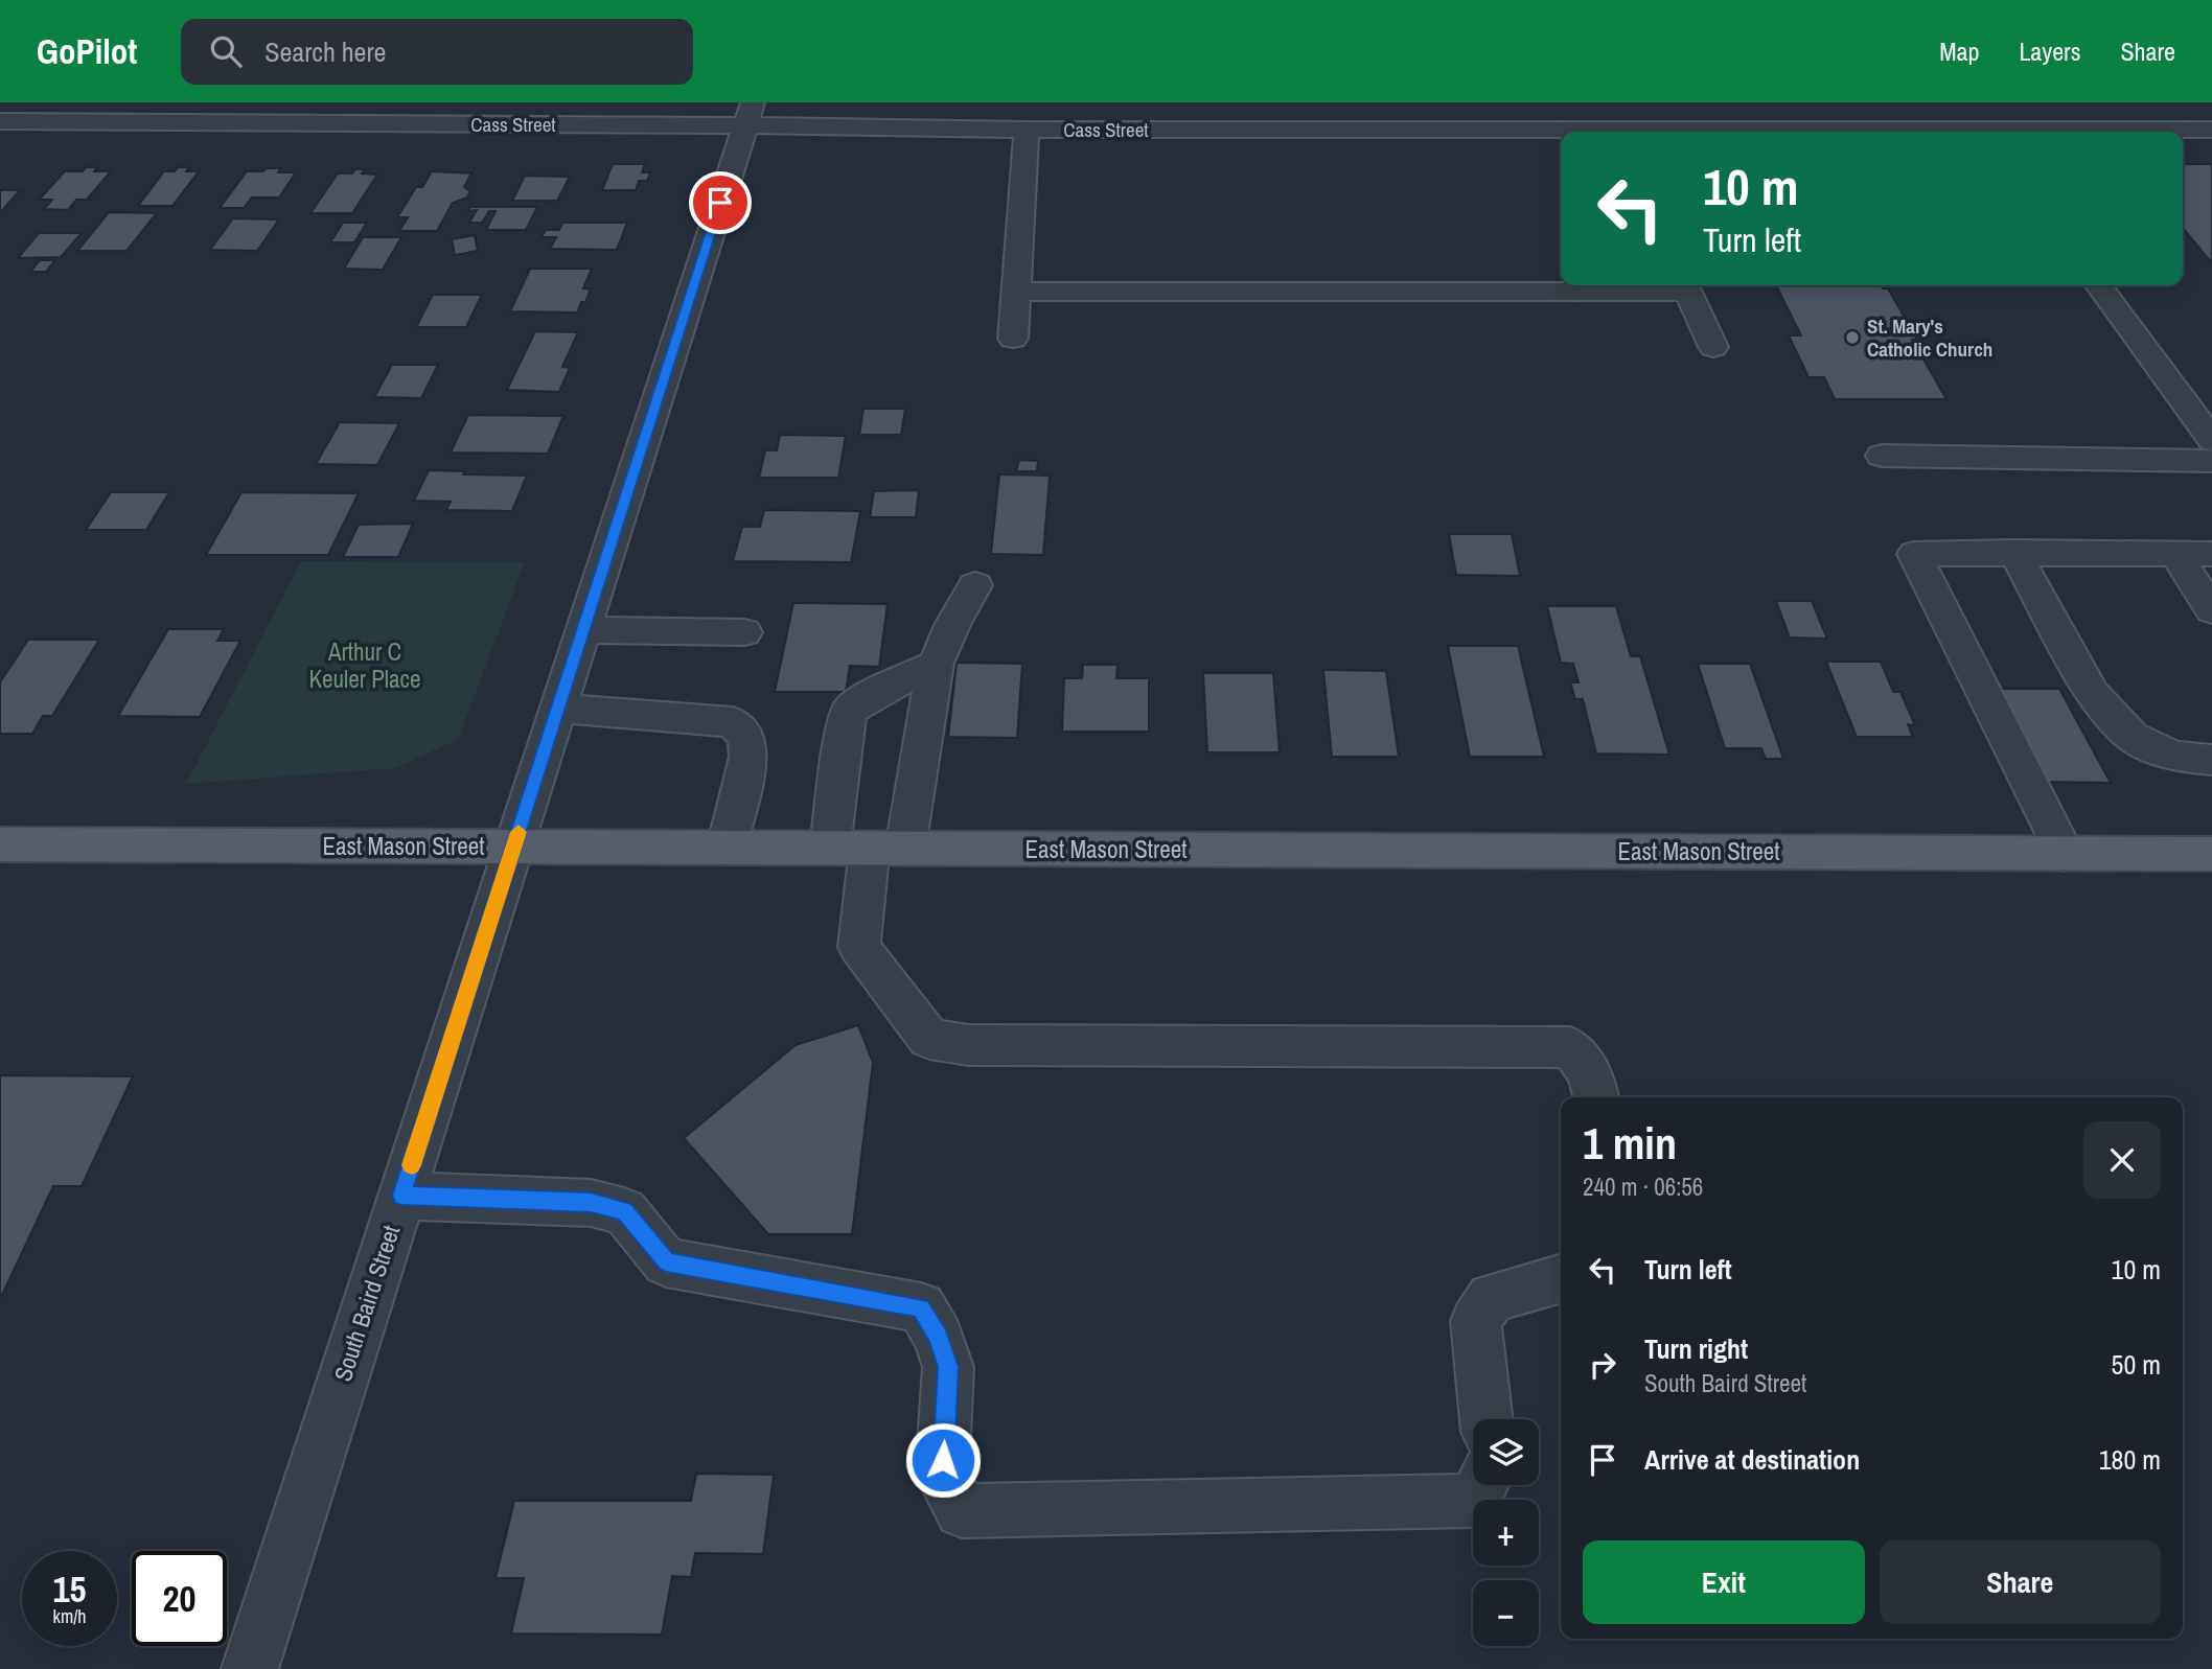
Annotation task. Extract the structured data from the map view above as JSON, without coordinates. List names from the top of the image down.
{
  "streets": {
    "main road": ["East Mason Street"],
    "street": ["Cass Street", "South Baird Street"]
  },
  "crossings": [
    ["Cass Street", "South Baird Street"],
    ["East Mason Street", "South Baird Street"]
  ],
  "parks": ["Arthur C Keuler Place"],
  "places": ["St. Mary's Catholic Church"],
  "page": {
    "header": "GoPilot",
    "search": "Search here",
    "nav": ["Map", "Layers", "Share"],
    "turn": ["10 m", "Turn left"],
    "heading": ["1 min", "240 m · 06:56"],
    "list": [
      {
        "name": "Turn left",
        "value": "10 m"
      },
      {
        "name": "Turn right",
        "note": "South Baird Street",
        "value": "50 m"
      },
      {
        "name": "Arrive at destination",
        "value": "180 m"
      }
    ],
    "map_buttons": ["+", "−"],
    "buttons": ["Exit", "Share"],
    "speed": "15 km/h",
    "limit": "20"
  }
}
